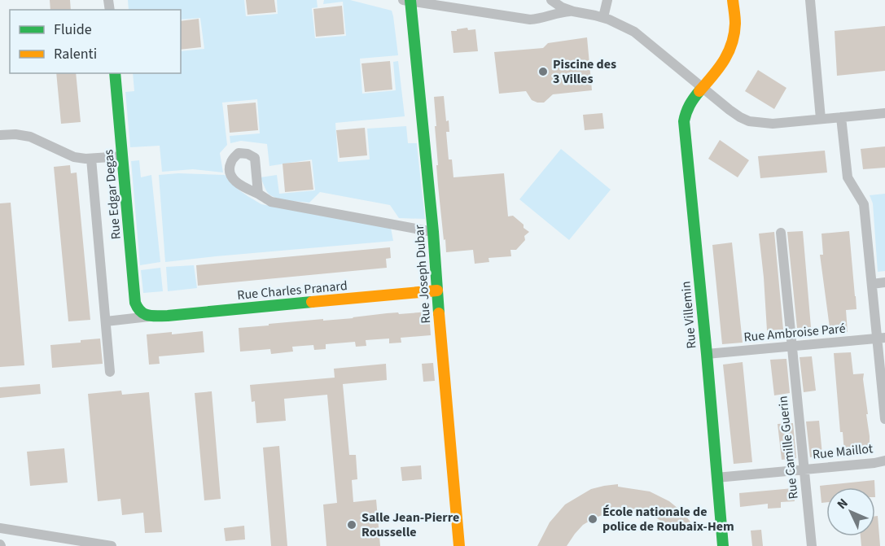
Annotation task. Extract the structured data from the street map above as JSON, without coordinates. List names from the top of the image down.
{
  "streets": {
    "street": [
      "Rue Edgar Degas",
      "Rue Joseph Dubar",
      "Rue Charles Pranard",
      "Rue Villemin",
      "Rue Ambroise Paré",
      "Rue Camille Guerin",
      "Rue Maillot"
    ]
  },
  "crossings": [
    ["Rue Edgar Degas", "Rue Charles Pranard"],
    ["Rue Joseph Dubar", "Rue Charles Pranard"],
    ["Rue Villemin", "Rue Ambroise Paré"],
    ["Rue Villemin", "Rue Maillot"],
    ["Rue Ambroise Paré", "Rue Camille Guerin"],
    ["Rue Camille Guerin", "Rue Maillot"]
  ],
  "places": ["Piscine des 3 Villes", "École nationale de police de Roubaix-Hem", "Salle Jean-Pierre Rousselle"],
  "legend": ["Fluide", "Ralenti"],
  "north": "top left"
}
